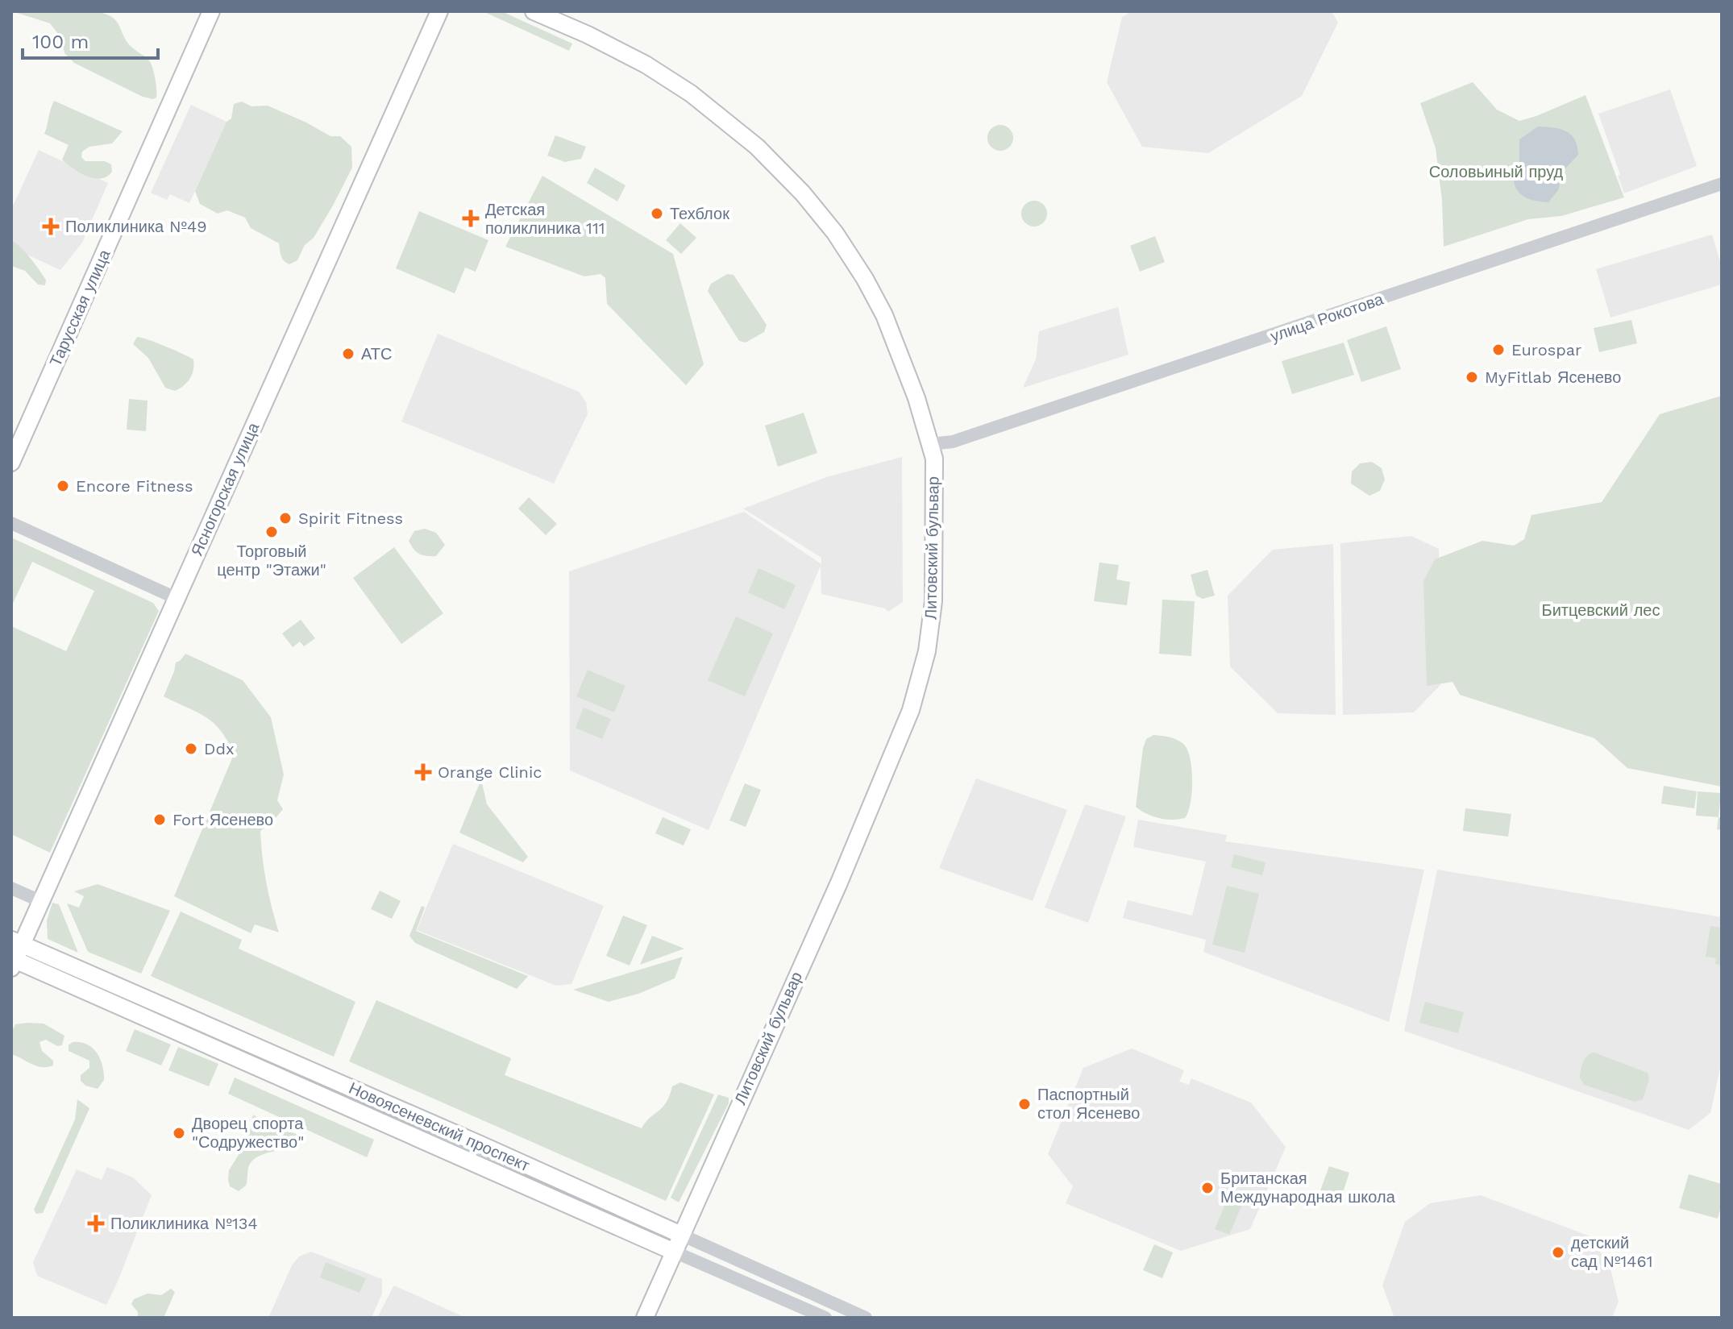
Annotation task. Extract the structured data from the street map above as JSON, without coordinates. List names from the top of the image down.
{
  "streets": {
    "main road": [
      "Тарусская улица",
      "Ясногорская улица",
      "Литовский бульвар",
      "Новоясеневский проспект"
    ],
    "street": ["улица Рокотова"]
  },
  "crossings": [
    ["улица Рокотова", "Литовский бульвар"],
    ["Ясногорская улица", "Новоясеневский проспект"],
    ["Литовский бульвар", "Новоясеневский проспект"]
  ],
  "parks": ["Соловьиный пруд", "Битцевский лес"],
  "places": {
    "other": [
      "Техблок",
      "Eurospar",
      "АТС",
      "MyFitlab Ясенево",
      "Encore Fitness",
      "Spirit Fitness",
      "Торговый центр \"Этажи\"",
      "Ddx",
      "Fort Ясенево",
      "Паспортный стол Ясенево",
      "Дворец спорта \"Содружество\"",
      "Британская Международная школа",
      "детский сад №1461"
    ],
    "health": [
      "Детская поликлиника 111",
      "Поликлиника №49",
      "Orange Clinic",
      "Поликлиника №134"
    ]
  },
  "scale_bar": "100 m"
}
